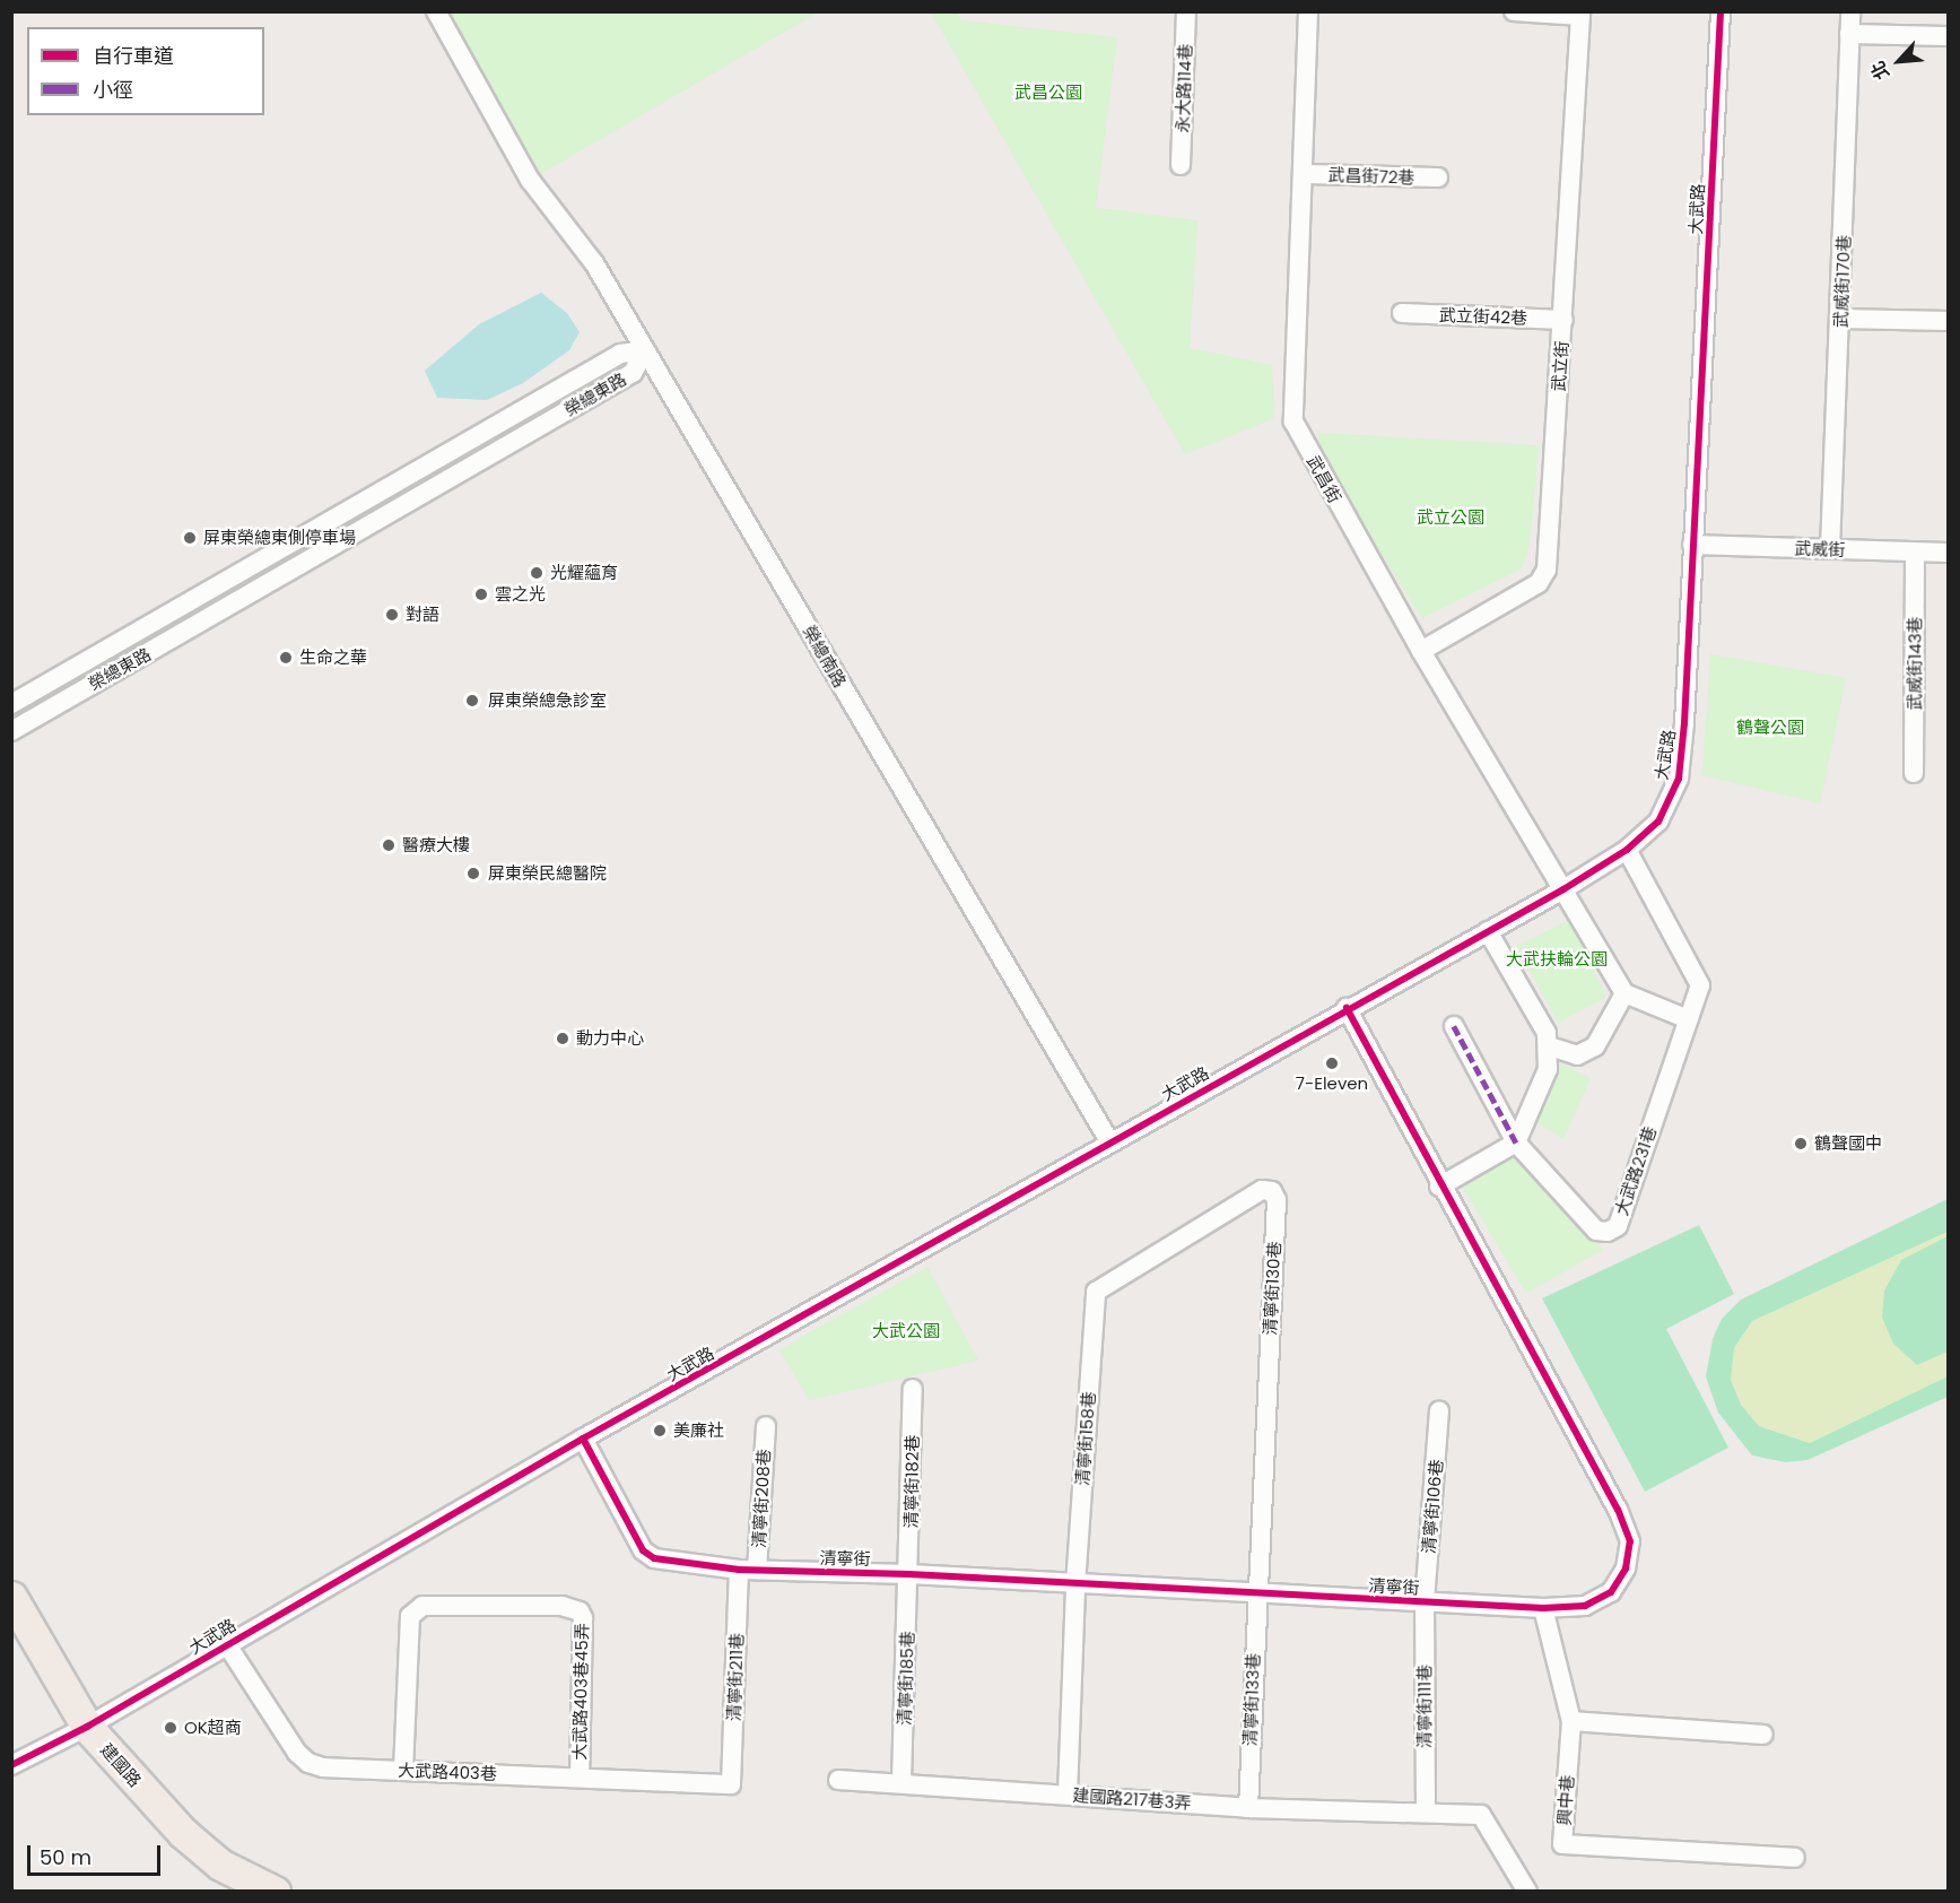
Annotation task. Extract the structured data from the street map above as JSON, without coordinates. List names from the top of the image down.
{
  "streets": {
    "main road": ["建國路"],
    "street": [
      "永大路114巷",
      "武昌街72巷",
      "大武路",
      "武威街170巷",
      "武立街42巷",
      "武立街",
      "榮總東路",
      "武昌街",
      "武威街",
      "榮總南路",
      "武威街143巷",
      "大武路231巷",
      "清寧街130巷",
      "清寧街158巷",
      "清寧街182巷",
      "清寧街208巷",
      "清寧街106巷",
      "清寧街",
      "清寧街211巷",
      "清寧街185巷",
      "大武路403巷45弄",
      "清寧街133巷",
      "清寧街111巷",
      "大武路403巷",
      "建國路217巷3弄",
      "興中巷"
    ]
  },
  "crossings": [
    ["武昌街72巷", "武昌街"],
    ["大武路", "武昌街"],
    ["大武路", "武威街"],
    ["大武路", "榮總南路"],
    ["大武路", "大武路231巷"],
    ["大武路", "清寧街"],
    ["大武路", "建國路"],
    ["大武路", "大武路403巷"],
    ["武威街170巷", "武威街"],
    ["武立街42巷", "武立街"],
    ["武立街", "武昌街"],
    ["榮總東路", "榮總南路"],
    ["武威街", "武威街143巷"],
    ["清寧街130巷", "清寧街158巷"],
    ["清寧街130巷", "清寧街"],
    ["清寧街130巷", "清寧街133巷"],
    ["清寧街158巷", "清寧街"],
    ["清寧街158巷", "建國路217巷3弄"],
    ["清寧街182巷", "清寧街"],
    ["清寧街182巷", "清寧街185巷"],
    ["清寧街208巷", "清寧街"],
    ["清寧街208巷", "清寧街211巷"],
    ["清寧街106巷", "清寧街"],
    ["清寧街106巷", "清寧街111巷"],
    ["清寧街", "清寧街211巷"],
    ["清寧街", "清寧街185巷"],
    ["清寧街", "清寧街133巷"],
    ["清寧街", "清寧街111巷"],
    ["清寧街", "興中巷"],
    ["清寧街211巷", "大武路403巷"],
    ["清寧街185巷", "建國路217巷3弄"],
    ["大武路403巷45弄", "大武路403巷"],
    ["清寧街133巷", "建國路217巷3弄"],
    ["清寧街111巷", "建國路217巷3弄"]
  ],
  "parks": [
    "武昌公園",
    "武立公園",
    "鶴聲公園",
    "大武扶輪公園",
    "大武公園"
  ],
  "places": [
    "屏東榮總東側停車場",
    "光耀蘊育",
    "雲之光",
    "對語",
    "生命之華",
    "屏東榮總急診室",
    "醫療大樓",
    "屏東榮民總醫院",
    "動力中心",
    "7-Eleven",
    "鶴聲國中",
    "美廉社",
    "OK超商"
  ],
  "legend": ["自行車道", "小徑"],
  "scale_bar": "50 m",
  "north": "bottom left"
}
